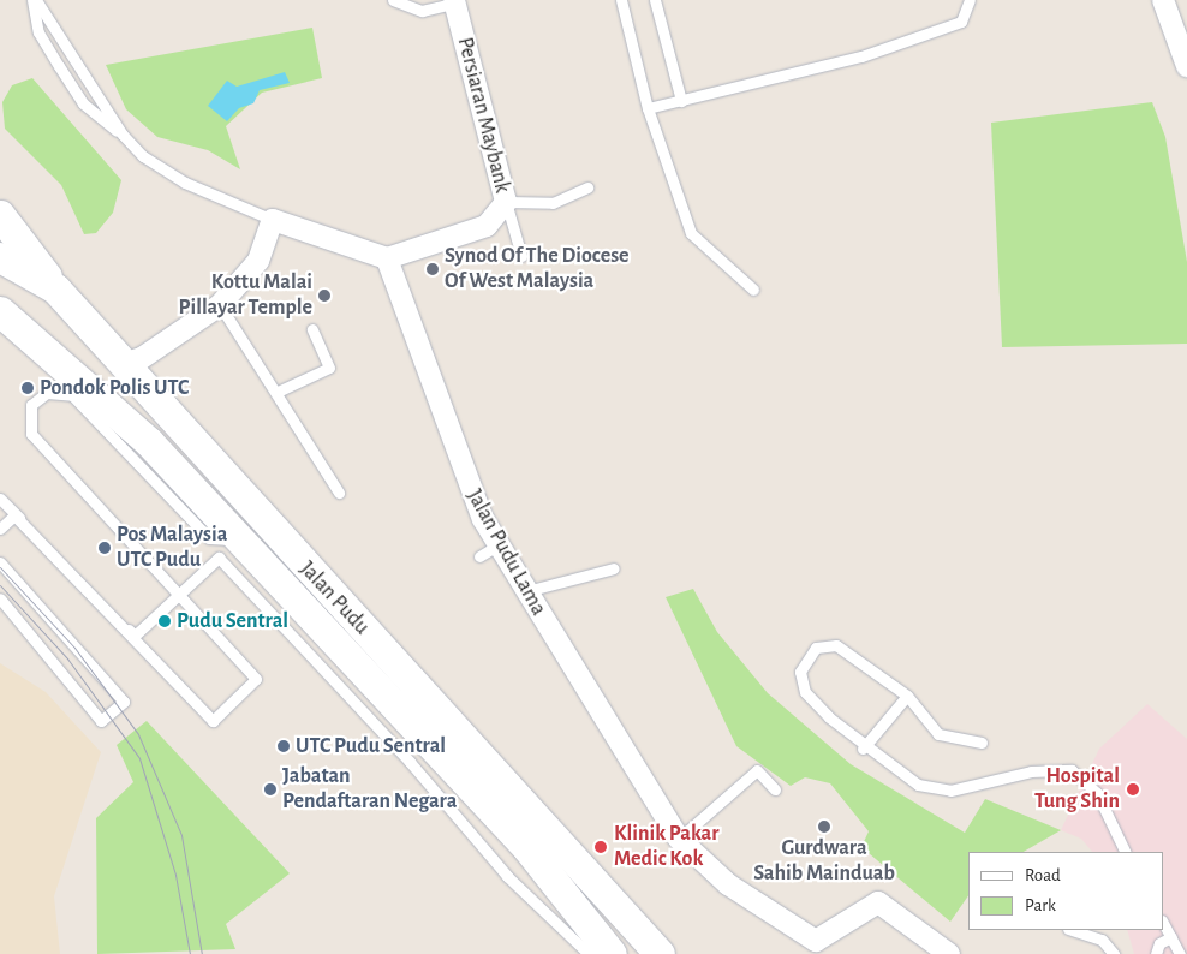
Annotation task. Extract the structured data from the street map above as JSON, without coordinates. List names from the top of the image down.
{
  "streets": {
    "main road": ["Jalan Pudu"],
    "street": ["Persiaran Maybank", "Jalan Pudu Lama"]
  },
  "crossings": [
    ["Persiaran Maybank", "Jalan Pudu Lama"]
  ],
  "places": [
    "Synod Of The Diocese Of West Malaysia",
    "Kottu Malai Pillayar Temple",
    "Pondok Polis UTC",
    "Pos Malaysia UTC Pudu",
    "Pudu Sentral",
    "UTC Pudu Sentral",
    "Jabatan Pendaftaran Negara",
    "Hospital Tung Shin",
    "Gurdwara Sahib Mainduab",
    "Klinik Pakar Medic Kok"
  ],
  "legend": ["Road", "Park"]
}
